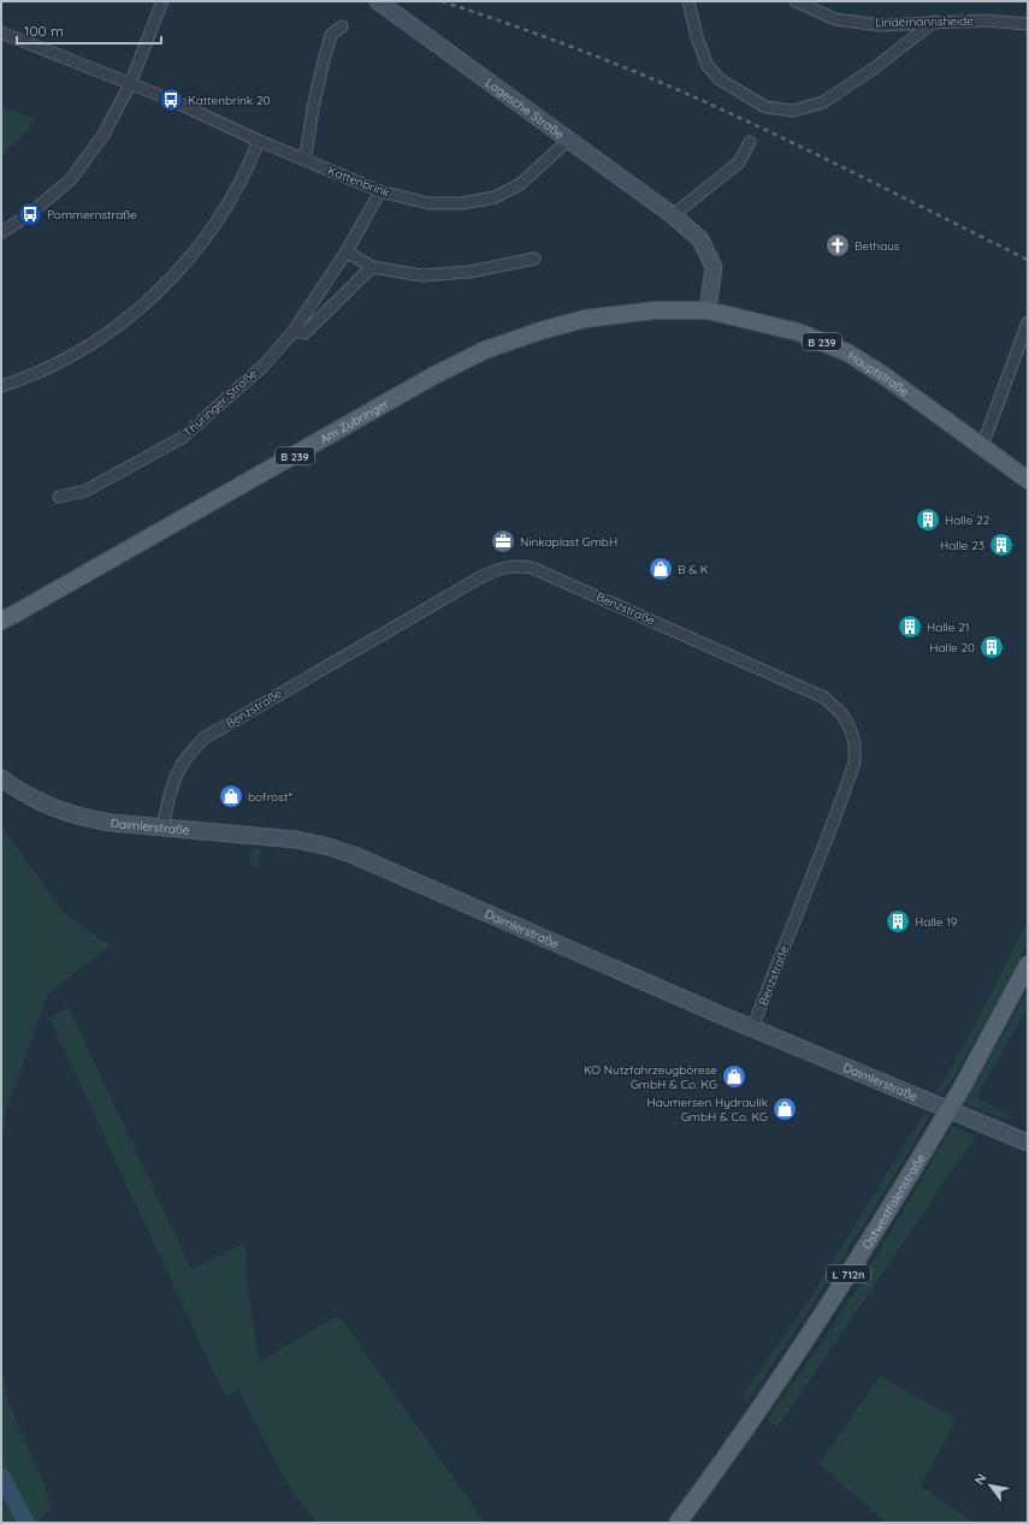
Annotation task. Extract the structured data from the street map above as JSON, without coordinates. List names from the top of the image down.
{
  "streets": {
    "main road": [
      "B 239",
      "Hauptstraße",
      "Am Zubringer",
      "Ostwestfalenstraße",
      "L 712n"
    ],
    "street": [
      "Lindemannsheide",
      "Lagesche Straße",
      "Kattenbrink",
      "Thüringer Straße",
      "Benzstraße",
      "Daimlerstraße"
    ]
  },
  "crossings": [
    ["Lagesche Straße", "Kattenbrink"],
    ["Lagesche Straße", "Hauptstraße"],
    ["Lagesche Straße", "Am Zubringer"],
    ["Kattenbrink", "Thüringer Straße"],
    ["Hauptstraße", "Am Zubringer"],
    ["Benzstraße", "Daimlerstraße"]
  ],
  "places": {
    "bus stop": ["Kattenbrink 20", "Pommernstraße"],
    "church": ["Bethaus"],
    "building": [
      "Halle 22",
      "Halle 23",
      "Halle 21",
      "Halle 20",
      "Halle 19"
    ],
    "office": ["Ninkaplast GmbH"],
    "shop": [
      "B & K",
      "bofrost*",
      "KO Nutzfahrzeugbörese GmbH & Co. KG",
      "Haumersen Hydraulik GmbH & Co. KG"
    ]
  },
  "scale_bar": "100 m",
  "north": "top left"
}
